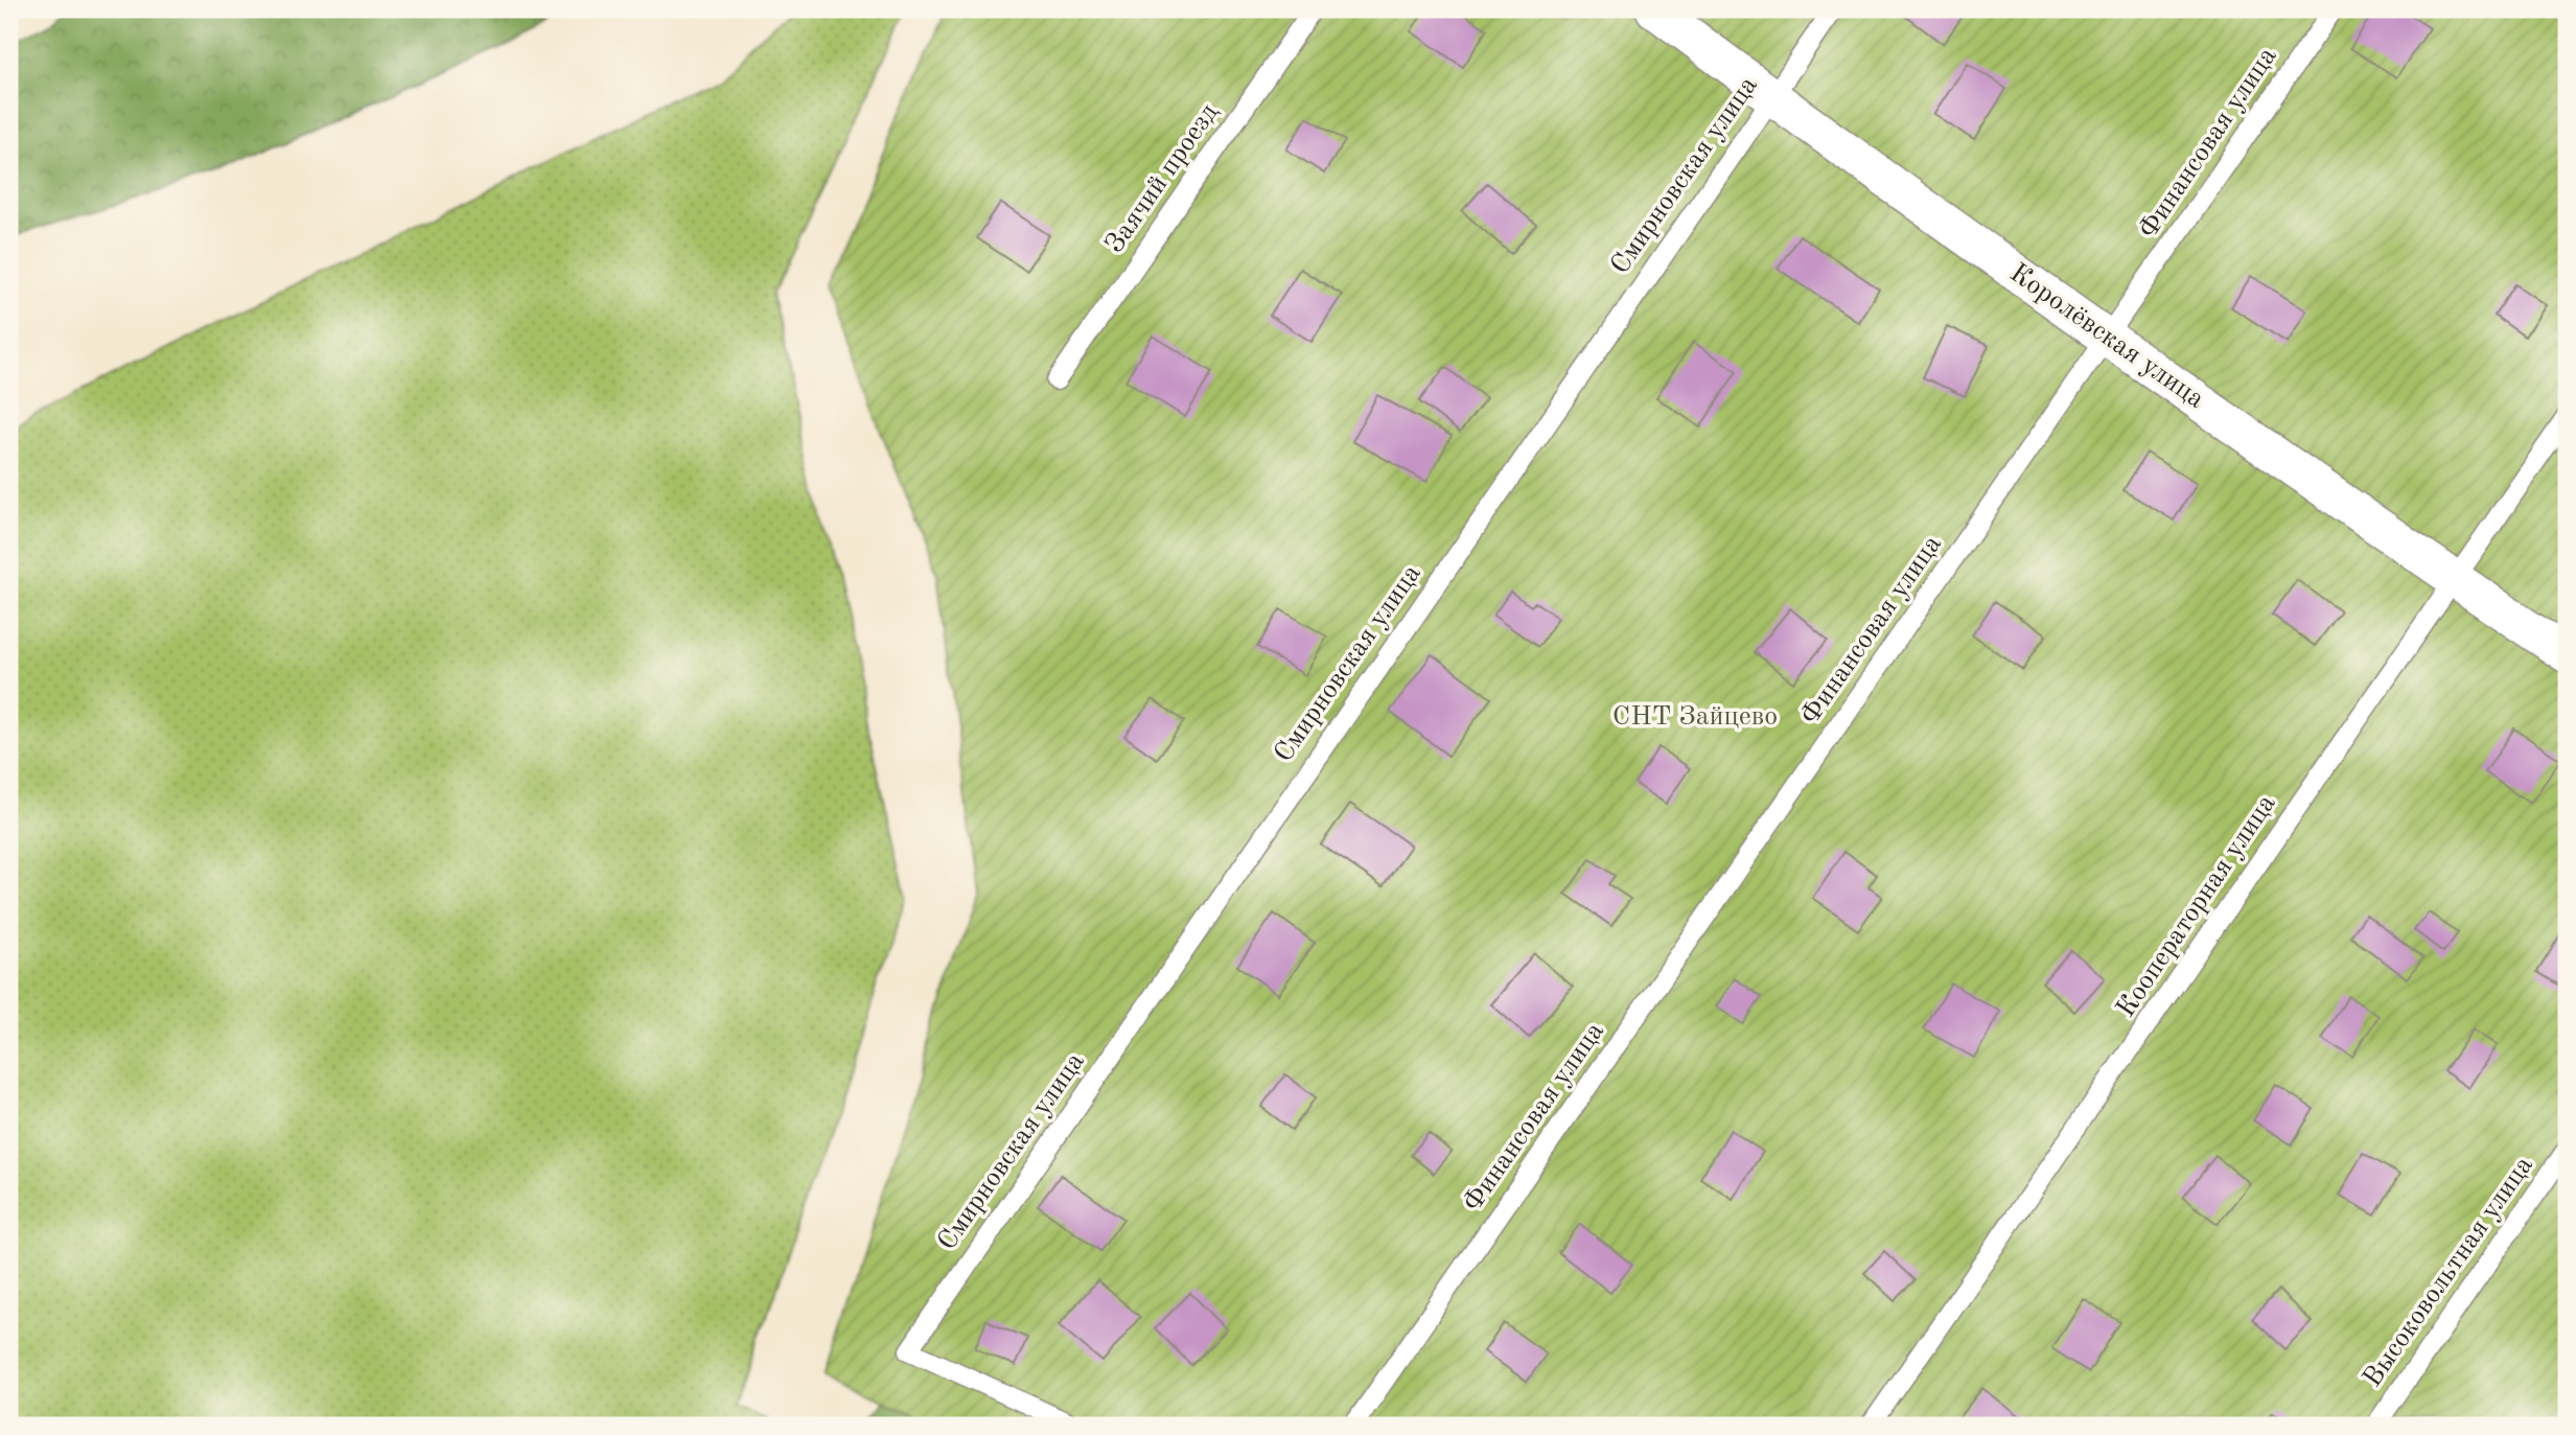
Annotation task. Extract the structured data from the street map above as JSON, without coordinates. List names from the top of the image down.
{
  "streets": {
    "street": ["Королёвская улица"],
    "lane": [
      "Финансовая улица",
      "Смирновская улица",
      "Заячий проезд",
      "Кооператорная улица",
      "Высоковольтная улица"
    ]
  },
  "crossings": [
    ["Финансовая улица", "Королёвская улица"],
    ["Смирновская улица", "Королёвская улица"],
    ["Королёвская улица", "Кооператорная улица"]
  ],
  "parks": ["СНТ Зайцево"]
}
